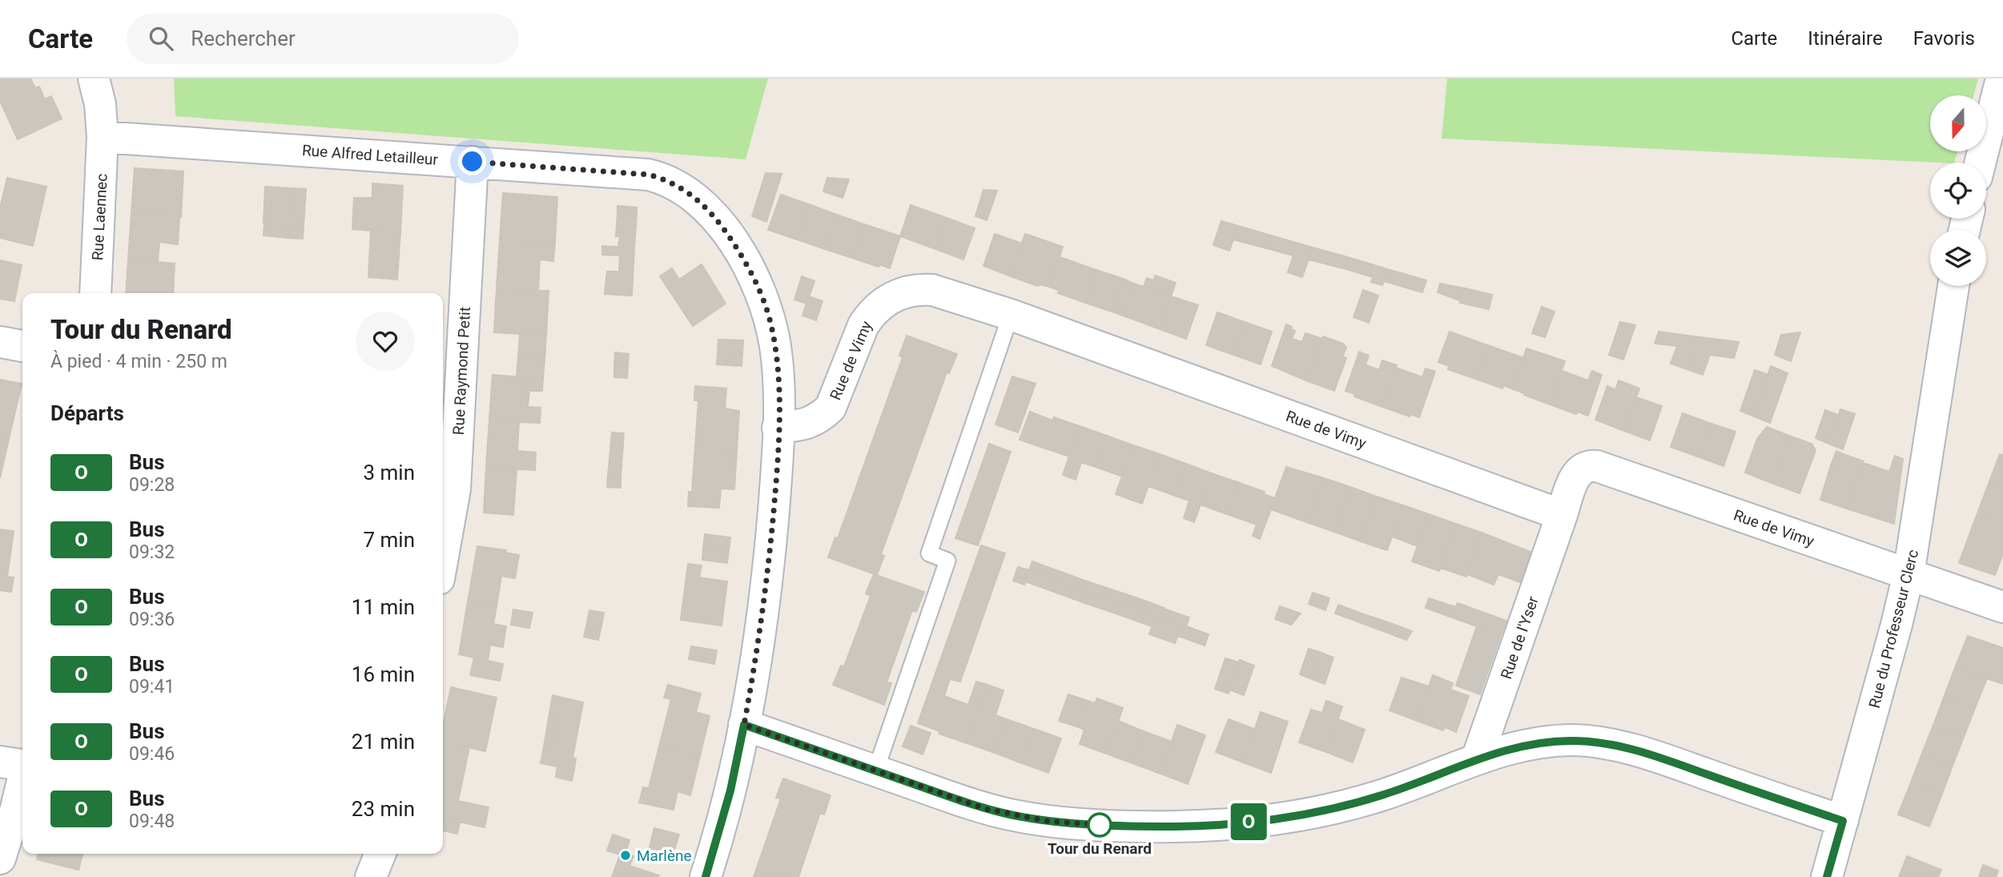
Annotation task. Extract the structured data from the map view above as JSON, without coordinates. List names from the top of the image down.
{
  "streets": {
    "street": [
      "Rue Alfred Letailleur",
      "Rue Laennec",
      "Rue de Vimy",
      "Rue Raymond Petit",
      "Rue du Professeur Clerc",
      "Rue de l'Yser"
    ]
  },
  "crossings": [
    ["Rue Alfred Letailleur", "Rue Laennec"],
    ["Rue Alfred Letailleur", "Rue de Vimy"],
    ["Rue Alfred Letailleur", "Rue Raymond Petit"],
    ["Rue de Vimy", "Rue du Professeur Clerc"],
    ["Rue de Vimy", "Rue de l'Yser"]
  ],
  "places": ["Tour du Renard", "Marlène"],
  "lines": ["bus line O"],
  "north": "bottom",
  "page": {
    "header": "Carte",
    "search": "Rechercher",
    "nav": ["Carte", "Itinéraire", "Favoris"],
    "on_map": "O",
    "heading": [
      ["Tour du Renard", "À pied · 4 min · 250 m"],
      "Départs"
    ],
    "list": [
      {
        "mark": "O",
        "name": "Bus",
        "note": "09:28",
        "value": "3 min"
      },
      {
        "mark": "O",
        "name": "Bus",
        "note": "09:32",
        "value": "7 min"
      },
      {
        "mark": "O",
        "name": "Bus",
        "note": "09:36",
        "value": "11 min"
      },
      {
        "mark": "O",
        "name": "Bus",
        "note": "09:41",
        "value": "16 min"
      },
      {
        "mark": "O",
        "name": "Bus",
        "note": "09:46",
        "value": "21 min"
      },
      {
        "mark": "O",
        "name": "Bus",
        "note": "09:48",
        "value": "23 min"
      }
    ]
  }
}
